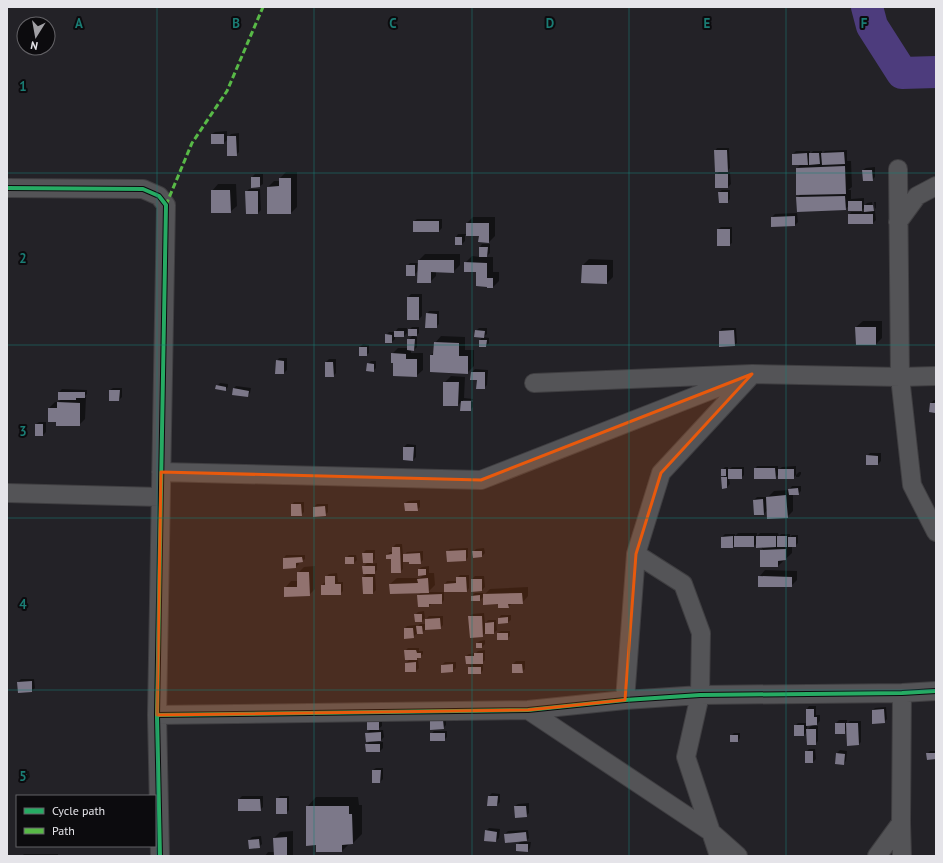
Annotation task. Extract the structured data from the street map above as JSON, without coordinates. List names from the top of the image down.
{
  "legend": ["Cycle path", "Path"],
  "north": "bottom",
  "grid": {
    "columns": [
      "A",
      "B",
      "C",
      "D",
      "E",
      "F"
    ],
    "rows": [
      "1",
      "2",
      "3",
      "4",
      "5"
    ]
  }
}
